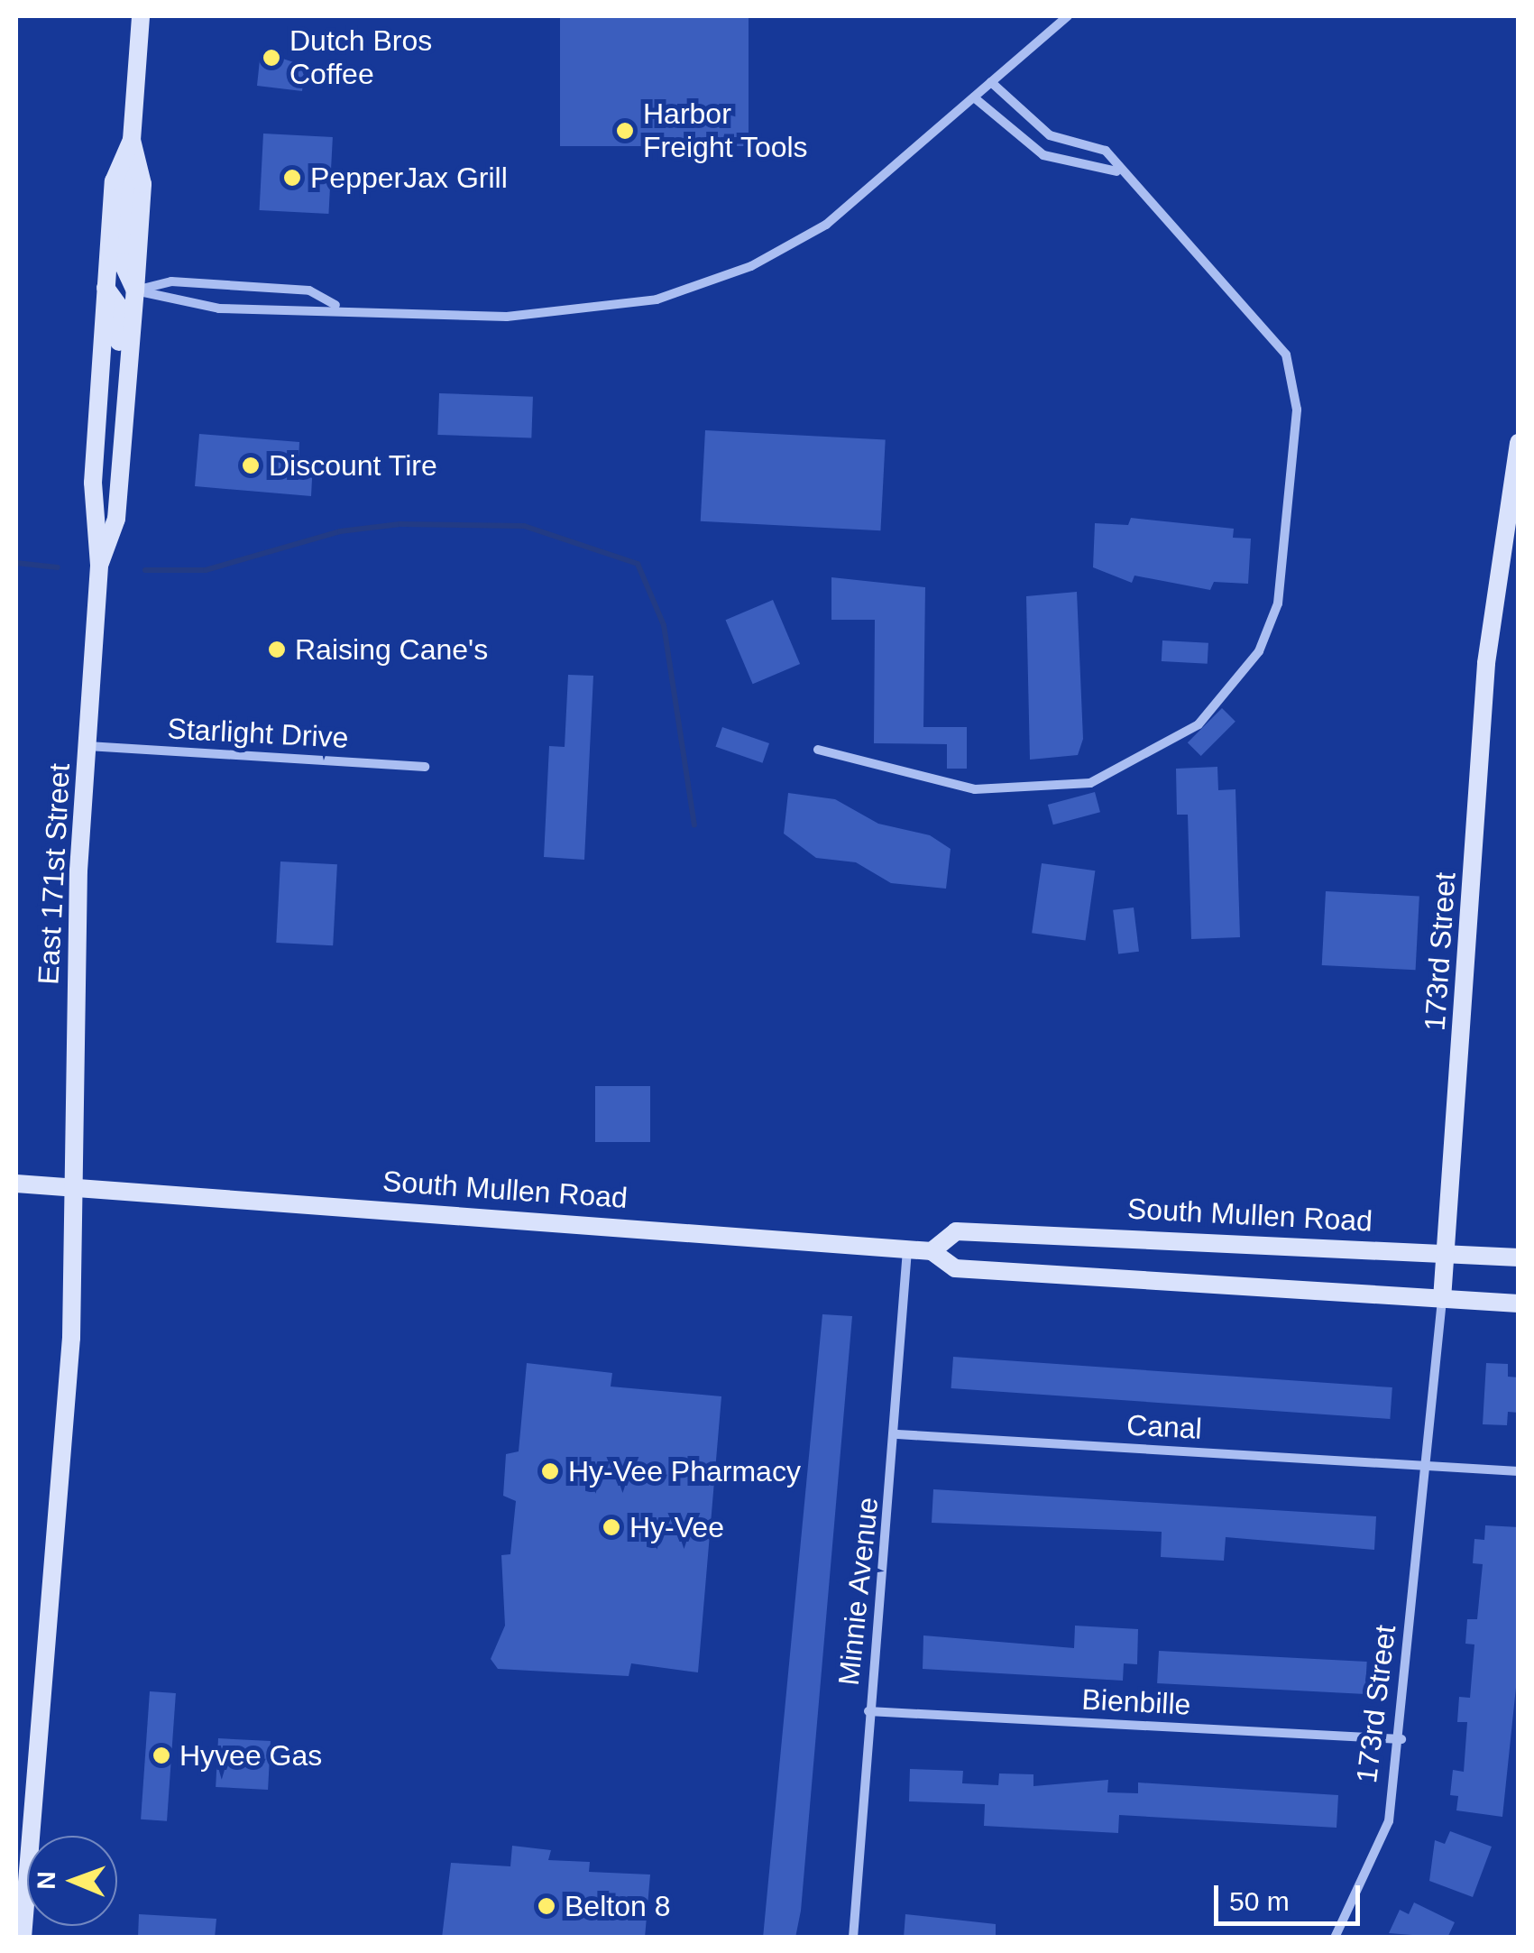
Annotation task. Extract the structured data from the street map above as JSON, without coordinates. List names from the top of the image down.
{
  "streets": {
    "street": [
      "Starlight Drive",
      "East 171st Street",
      "173rd Street",
      "South Mullen Road",
      "Canal",
      "Minnie Avenue",
      "Bienbille"
    ]
  },
  "crossings": [
    ["Starlight Drive", "East 171st Street"],
    ["East 171st Street", "South Mullen Road"],
    ["173rd Street", "South Mullen Road"],
    ["173rd Street", "Canal"],
    ["173rd Street", "Bienbille"],
    ["South Mullen Road", "Minnie Avenue"],
    ["Canal", "Minnie Avenue"],
    ["Minnie Avenue", "Bienbille"]
  ],
  "places": [
    "Dutch Bros Coffee",
    "Harbor Freight Tools",
    "PepperJax Grill",
    "Discount Tire",
    "Raising Cane's",
    "Hy-Vee Pharmacy",
    "Hy-Vee",
    "Hyvee Gas",
    "Belton 8"
  ],
  "scale_bar": "50 m",
  "north": "left"
}
